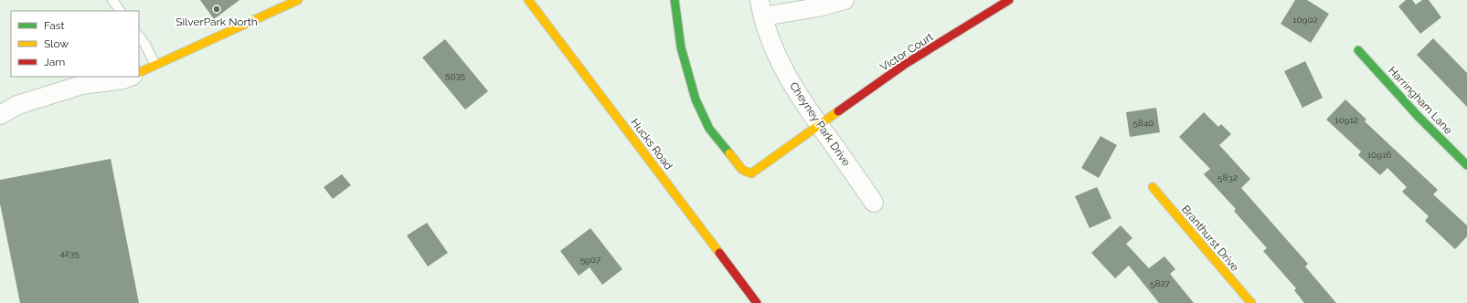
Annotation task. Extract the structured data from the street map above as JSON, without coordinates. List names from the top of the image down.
{
  "streets": {
    "street": [
      "Victor Court",
      "Harringham Lane",
      "Cheyney Park Drive",
      "Hucks Road",
      "Branthurst Drive"
    ]
  },
  "crossings": [
    ["Victor Court", "Cheyney Park Drive"]
  ],
  "places": ["SilverPark North"],
  "house_numbers": [
    "10902",
    "5935",
    "10912",
    "5840",
    "10916",
    "5832",
    "4235",
    "5907",
    "5827"
  ],
  "legend": ["Fast", "Slow", "Jam"]
}
